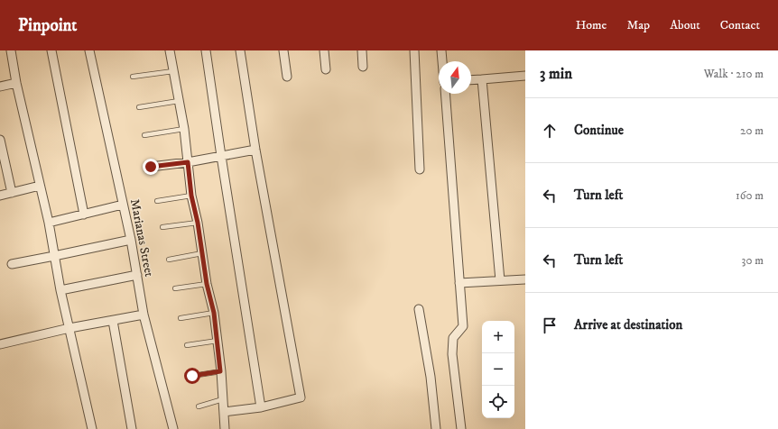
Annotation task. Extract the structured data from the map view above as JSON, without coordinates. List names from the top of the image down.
{
  "streets": {
    "street": ["Marianas Street"]
  },
  "north": "top",
  "page": {
    "header": "Pinpoint",
    "nav": [
      "Home",
      "Map",
      "About",
      "Contact"
    ],
    "heading": ["3 min", "Walk · 210 m"],
    "list": [
      ["Continue", "20 m"],
      ["Turn left", "160 m"],
      ["Turn left", "30 m"],
      "Arrive at destination"
    ],
    "map_buttons": ["+", "−"]
  }
}
